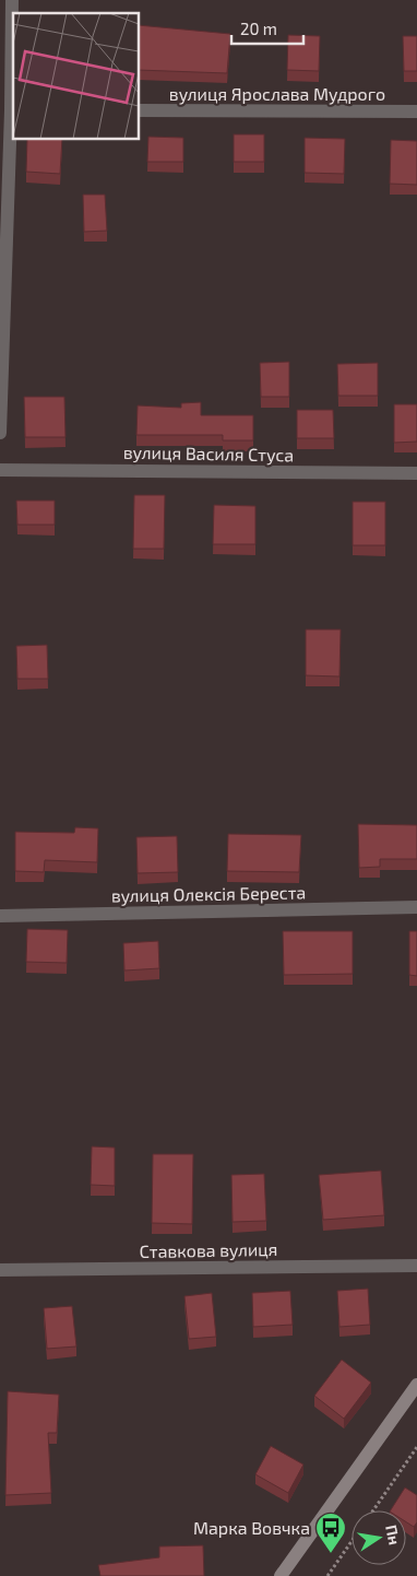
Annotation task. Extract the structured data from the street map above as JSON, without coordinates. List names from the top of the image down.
{
  "streets": {
    "street": [
      "вулиця Ярослава Мудрого",
      "вулиця Василя Стуса",
      "вулиця Олексія Береста",
      "Ставкова вулиця"
    ]
  },
  "places": {
    "bus stop": ["Марка Вовчка"]
  },
  "scale_bar": "20 m",
  "north": "right"
}
